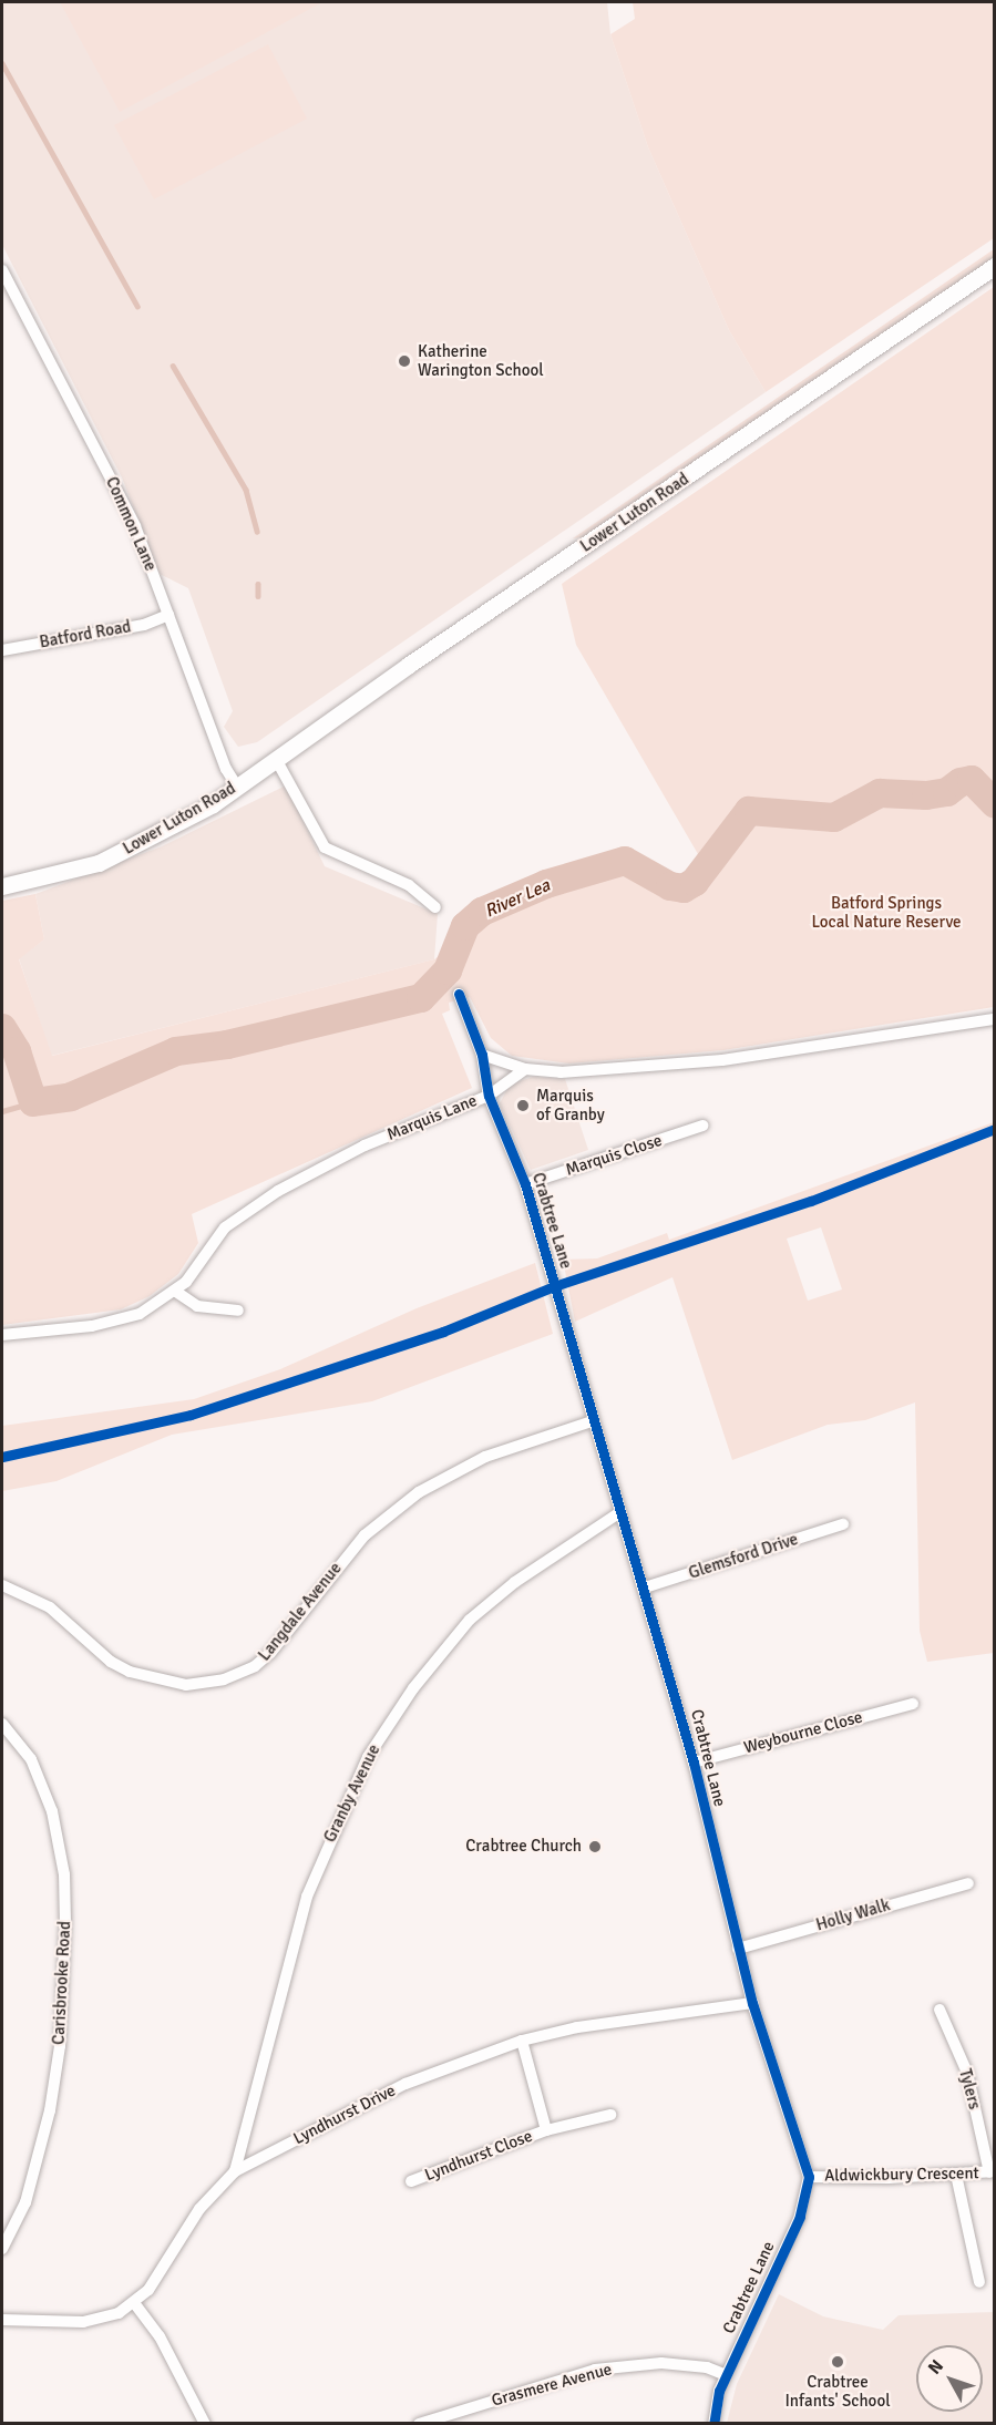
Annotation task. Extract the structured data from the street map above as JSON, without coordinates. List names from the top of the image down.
{
  "streets": {
    "main road": ["Lower Luton Road"],
    "street": [
      "Common Lane",
      "Batford Road",
      "Marquis Lane",
      "Marquis Close",
      "Crabtree Lane",
      "Glemsford Drive",
      "Langdale Avenue",
      "Weybourne Close",
      "Granby Avenue",
      "Holly Walk",
      "Carisbrooke Road",
      "Tylers",
      "Lyndhurst Drive",
      "Lyndhurst Close",
      "Aldwickbury Crescent",
      "Grasmere Avenue"
    ]
  },
  "crossings": [
    ["Lower Luton Road", "Common Lane"],
    ["Common Lane", "Batford Road"],
    ["Marquis Lane", "Crabtree Lane"],
    ["Marquis Close", "Crabtree Lane"],
    ["Crabtree Lane", "Glemsford Drive"],
    ["Crabtree Lane", "Langdale Avenue"],
    ["Crabtree Lane", "Weybourne Close"],
    ["Crabtree Lane", "Granby Avenue"],
    ["Crabtree Lane", "Holly Walk"],
    ["Crabtree Lane", "Lyndhurst Drive"],
    ["Crabtree Lane", "Aldwickbury Crescent"],
    ["Crabtree Lane", "Grasmere Avenue"],
    ["Granby Avenue", "Lyndhurst Drive"],
    ["Tylers", "Aldwickbury Crescent"],
    ["Lyndhurst Drive", "Lyndhurst Close"]
  ],
  "water": ["River Lea"],
  "parks": ["Batford Springs Local Nature Reserve"],
  "places": [
    "Katherine Warington School",
    "Marquis of Granby",
    "Crabtree Church",
    "Crabtree Infants' School"
  ],
  "north": "top left"
}
